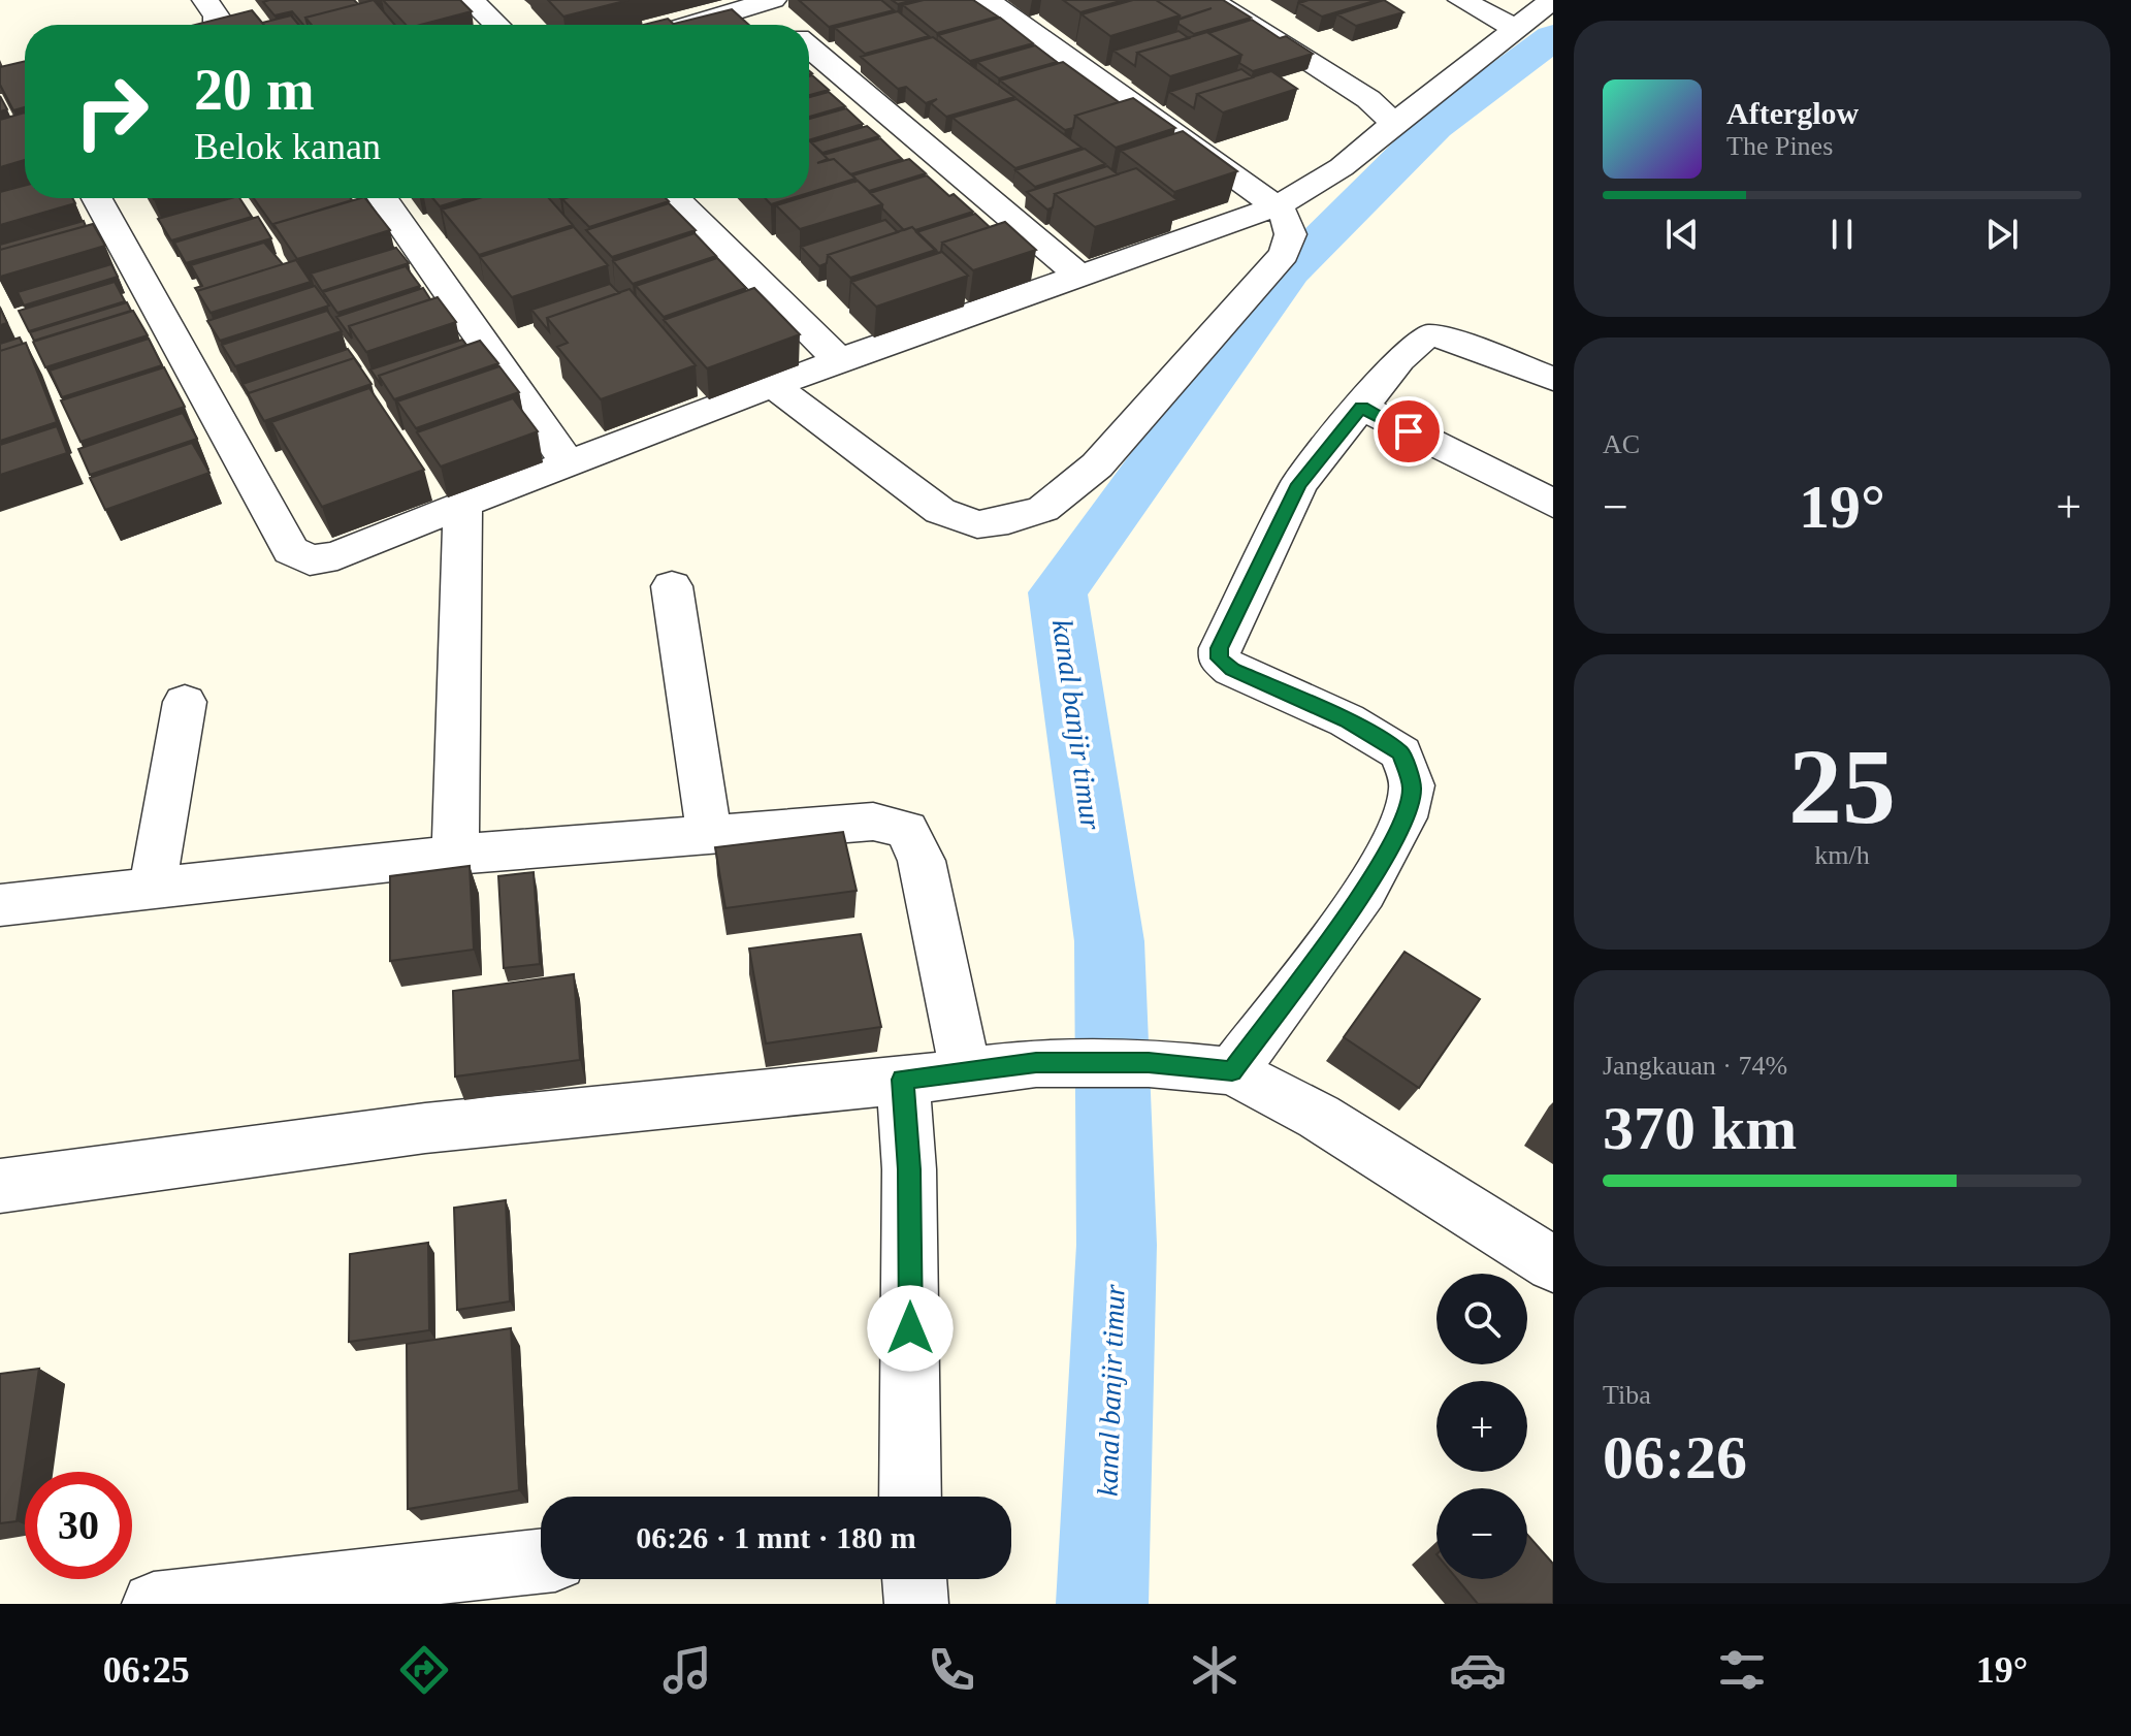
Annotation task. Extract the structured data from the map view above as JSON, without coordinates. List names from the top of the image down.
{
  "water": ["kanal banjir timur"],
  "page": {
    "turn": ["20 m", "Belok kanan"],
    "song": ["Afterglow", "The Pines"],
    "tile": [
      "AC",
      ["25", "km/h"],
      ["Jangkauan · 74%", "370 km"],
      ["Tiba", "06:26"]
    ],
    "heat": ["−", "19°", "+"],
    "map_buttons": ["+", "−"],
    "limit": "30",
    "trip": "06:26 · 1 mnt · 180 m",
    "tabs": ["06:25", "19°"]
  }
}
